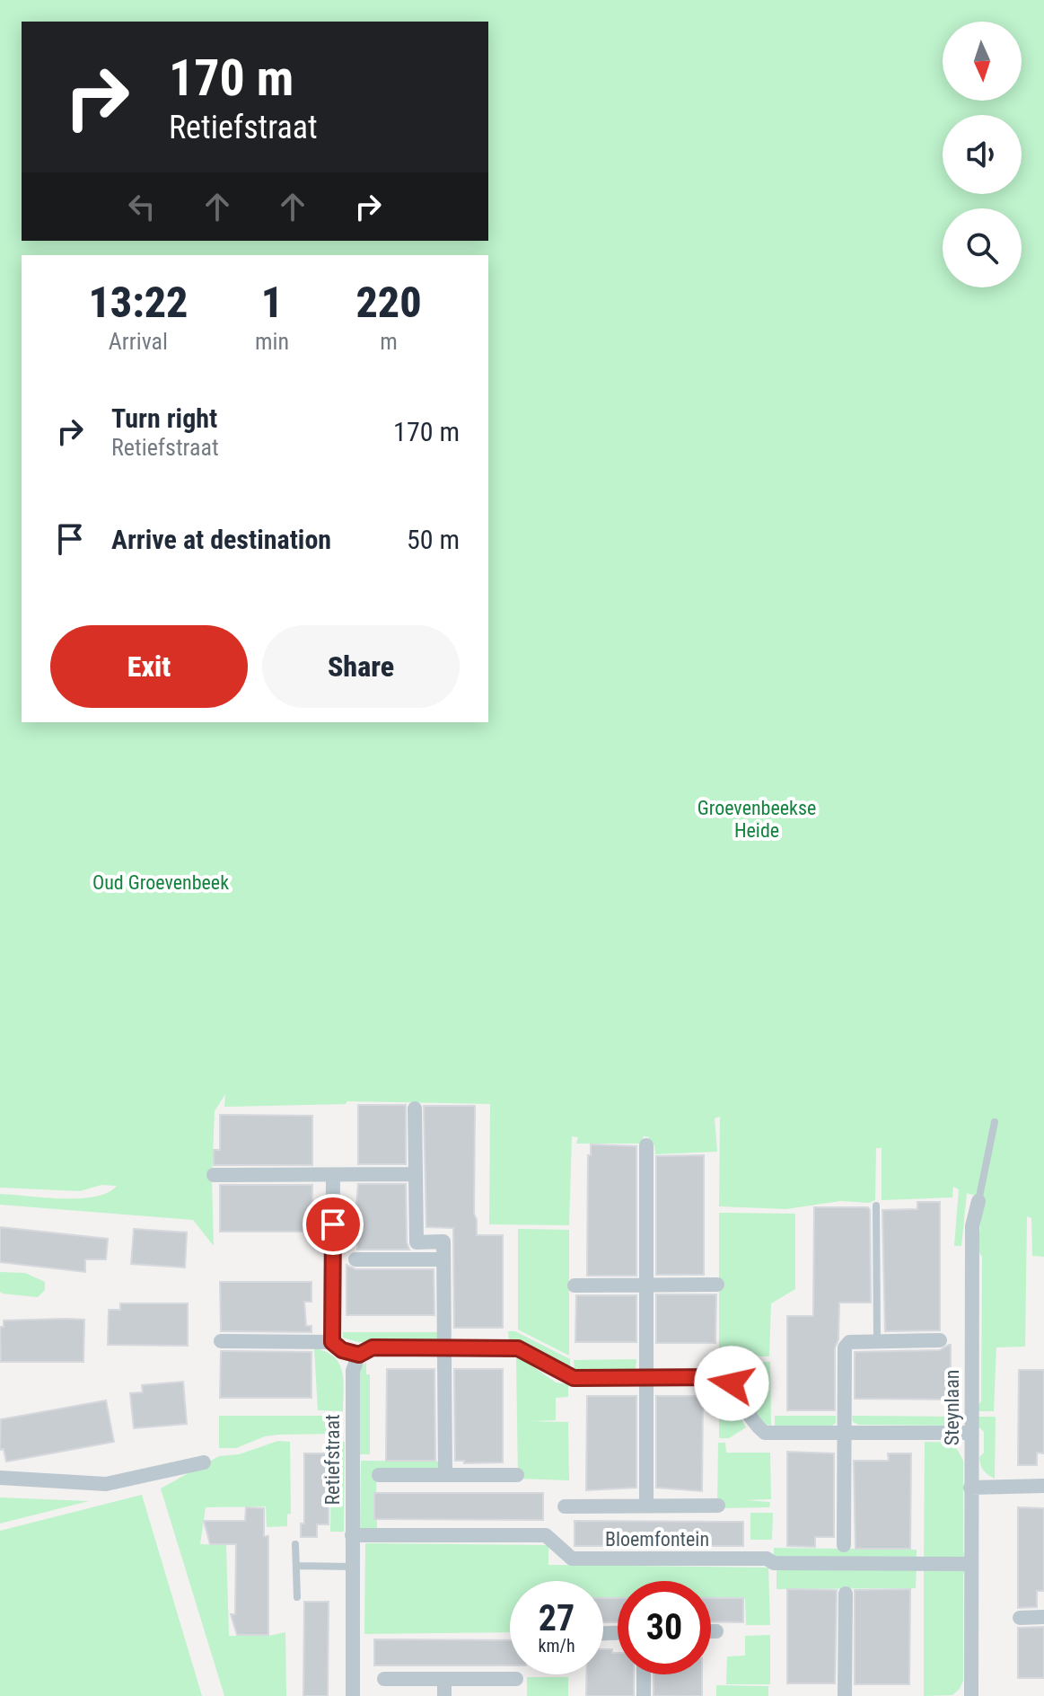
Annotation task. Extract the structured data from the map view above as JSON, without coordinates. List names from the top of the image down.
{
  "streets": {
    "street": ["Steynlaan", "Retiefstraat", "Bloemfontein"]
  },
  "crossings": [
    ["Steynlaan", "Bloemfontein"],
    ["Retiefstraat", "Bloemfontein"]
  ],
  "parks": ["Groevenbeekse Heide", "Oud Groevenbeek"],
  "north": "bottom",
  "page": {
    "turn": ["170 m", "Retiefstraat"],
    "eta": [
      "13:22",
      "Arrival",
      "1",
      "min",
      "220",
      "m"
    ],
    "list": [
      {
        "name": "Turn right",
        "note": "Retiefstraat",
        "value": "170 m"
      },
      {
        "name": "Arrive at destination",
        "value": "50 m"
      }
    ],
    "buttons": ["Exit", "Share"],
    "speed": "27 km/h",
    "limit": "30"
  }
}
